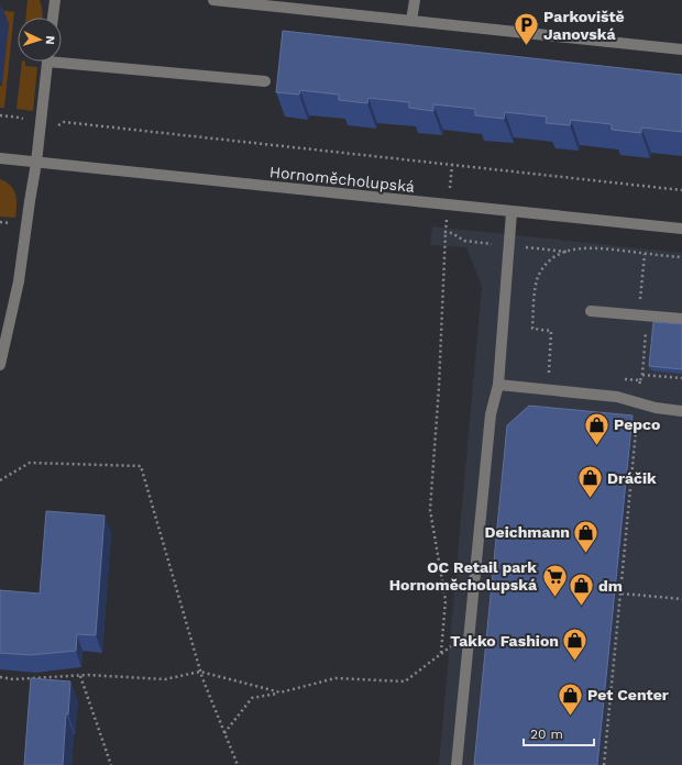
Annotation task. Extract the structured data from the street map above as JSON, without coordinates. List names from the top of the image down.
{
  "streets": {
    "street": ["Hornoměcholupská"]
  },
  "places": {
    "parking": ["Parkoviště Janovská"],
    "shop": [
      "Pepco",
      "Dráčik",
      "Deichmann",
      "dm",
      "Takko Fashion",
      "Pet Center"
    ],
    "supermarket": ["OC Retail park Hornoměcholupská"]
  },
  "scale_bar": "20 m",
  "north": "right"
}
